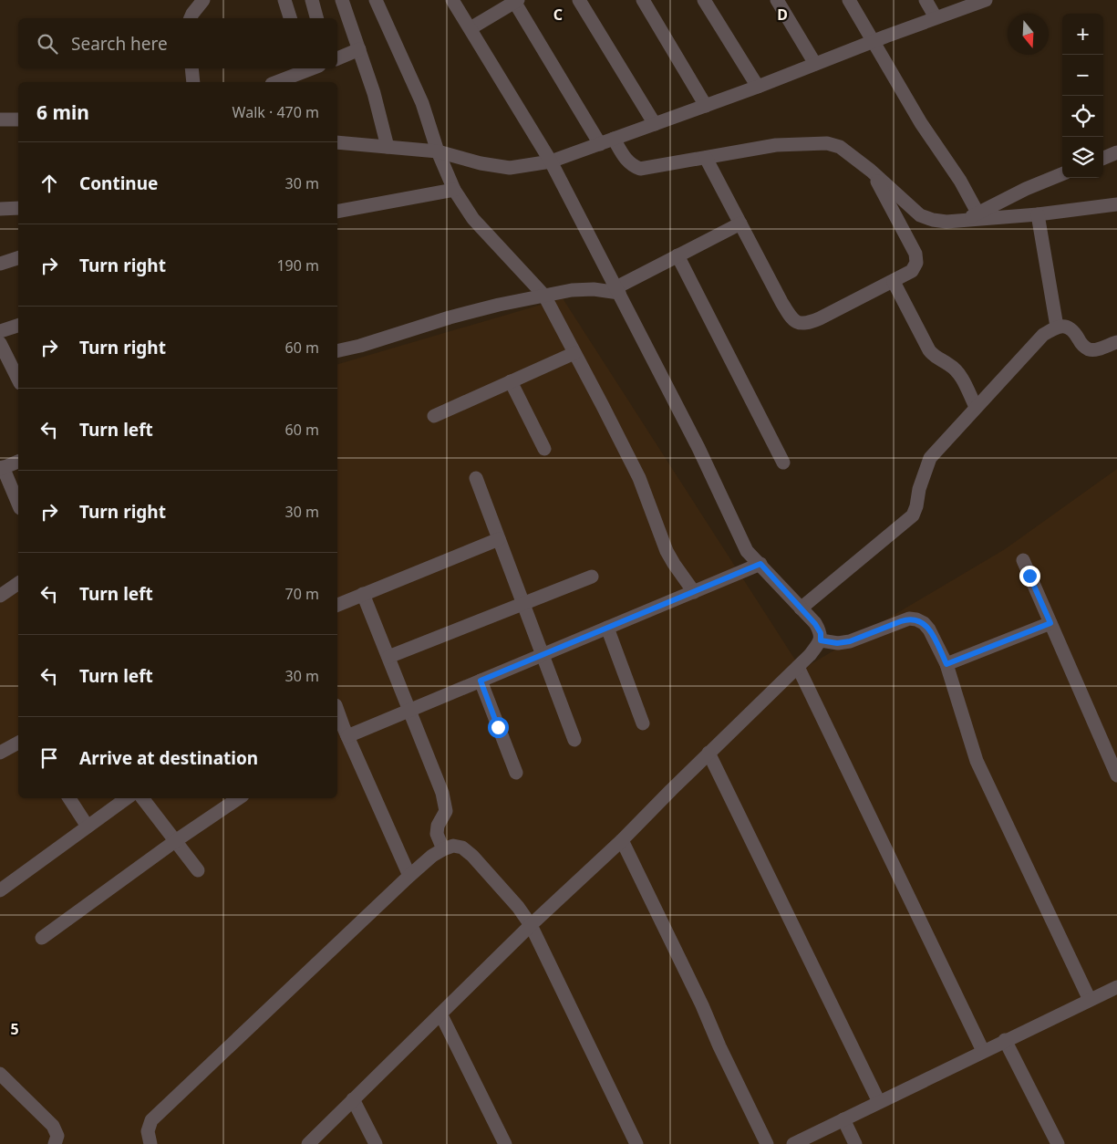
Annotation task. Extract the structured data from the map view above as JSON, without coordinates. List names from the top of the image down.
{
  "north": "bottom",
  "page": {
    "map_buttons": ["+", "−"],
    "search": "Search here",
    "heading": ["6 min", "Walk · 470 m"],
    "list": [
      ["Continue", "30 m"],
      ["Turn right", "190 m"],
      ["Turn right", "60 m"],
      ["Turn left", "60 m"],
      ["Turn right", "30 m"],
      ["Turn left", "70 m"],
      ["Turn left", "30 m"],
      "Arrive at destination"
    ]
  },
  "grid": {
    "columns": ["C", "D"],
    "rows": ["5"]
  }
}
